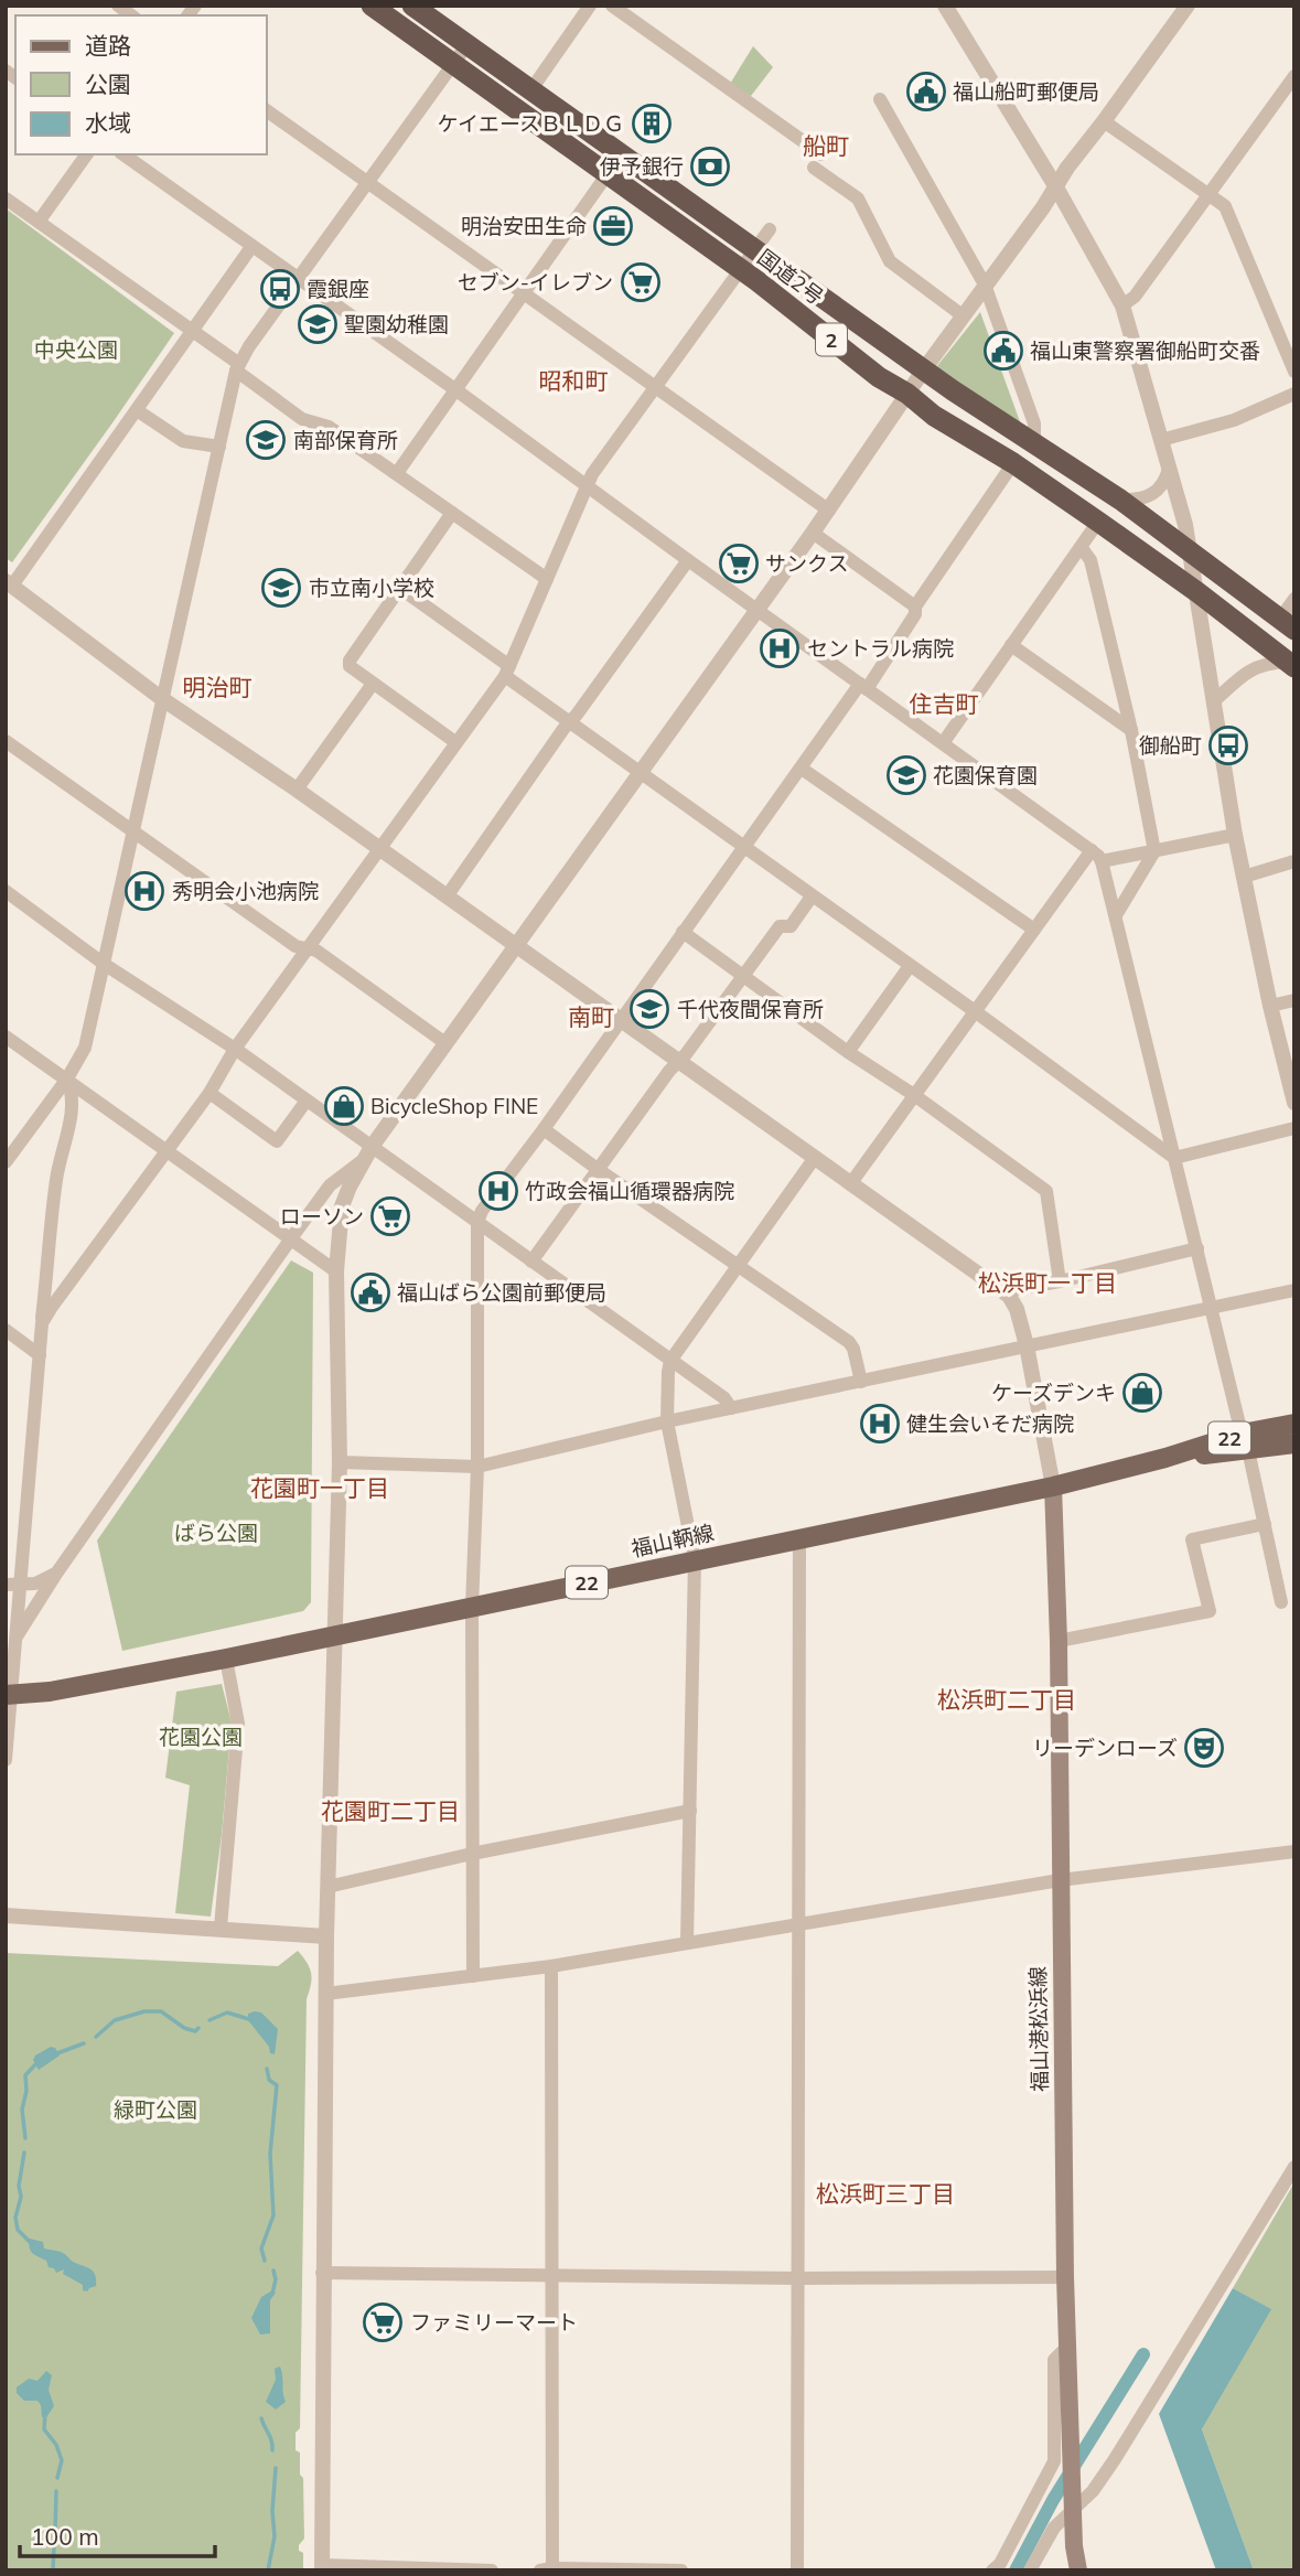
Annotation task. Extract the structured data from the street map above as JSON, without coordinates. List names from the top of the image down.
{
  "streets": {
    "highway": ["国道2号", "2"],
    "main road": ["22", "福山鞆線", "福山港松浜線"]
  },
  "crossings": [
    ["福山鞆線", "福山港松浜線"]
  ],
  "districts": [
    "船町",
    "昭和町",
    "明治町",
    "住吉町",
    "南町",
    "松浜町一丁目",
    "花園町一丁目",
    "松浜町二丁目",
    "花園町二丁目",
    "松浜町三丁目"
  ],
  "parks": [
    "中央公園",
    "ばら公園",
    "花園公園",
    "緑町公園"
  ],
  "places": {
    "public building": ["福山船町郵便局", "福山東警察署御船町交番", "福山ばら公園前郵便局"],
    "building": ["ケイエースＢＬＤＧ"],
    "bank": ["伊予銀行"],
    "office": ["明治安田生命"],
    "supermarket": [
      "セブン-イレブン",
      "サンクス",
      "ローソン",
      "ファミリーマート"
    ],
    "bus stop": ["霞銀座", "御船町"],
    "school or university": [
      "聖園幼稚園",
      "南部保育所",
      "市立南小学校",
      "花園保育園",
      "千代夜間保育所"
    ],
    "hospital": [
      "セントラル病院",
      "秀明会小池病院",
      "竹政会福山循環器病院",
      "健生会いそだ病院"
    ],
    "shop": ["BicycleShop FINE", "ケーズデンキ"],
    "theatre": ["リーデンローズ"]
  },
  "legend": ["道路", "公園", "水域"],
  "scale_bar": "100 m"
}
